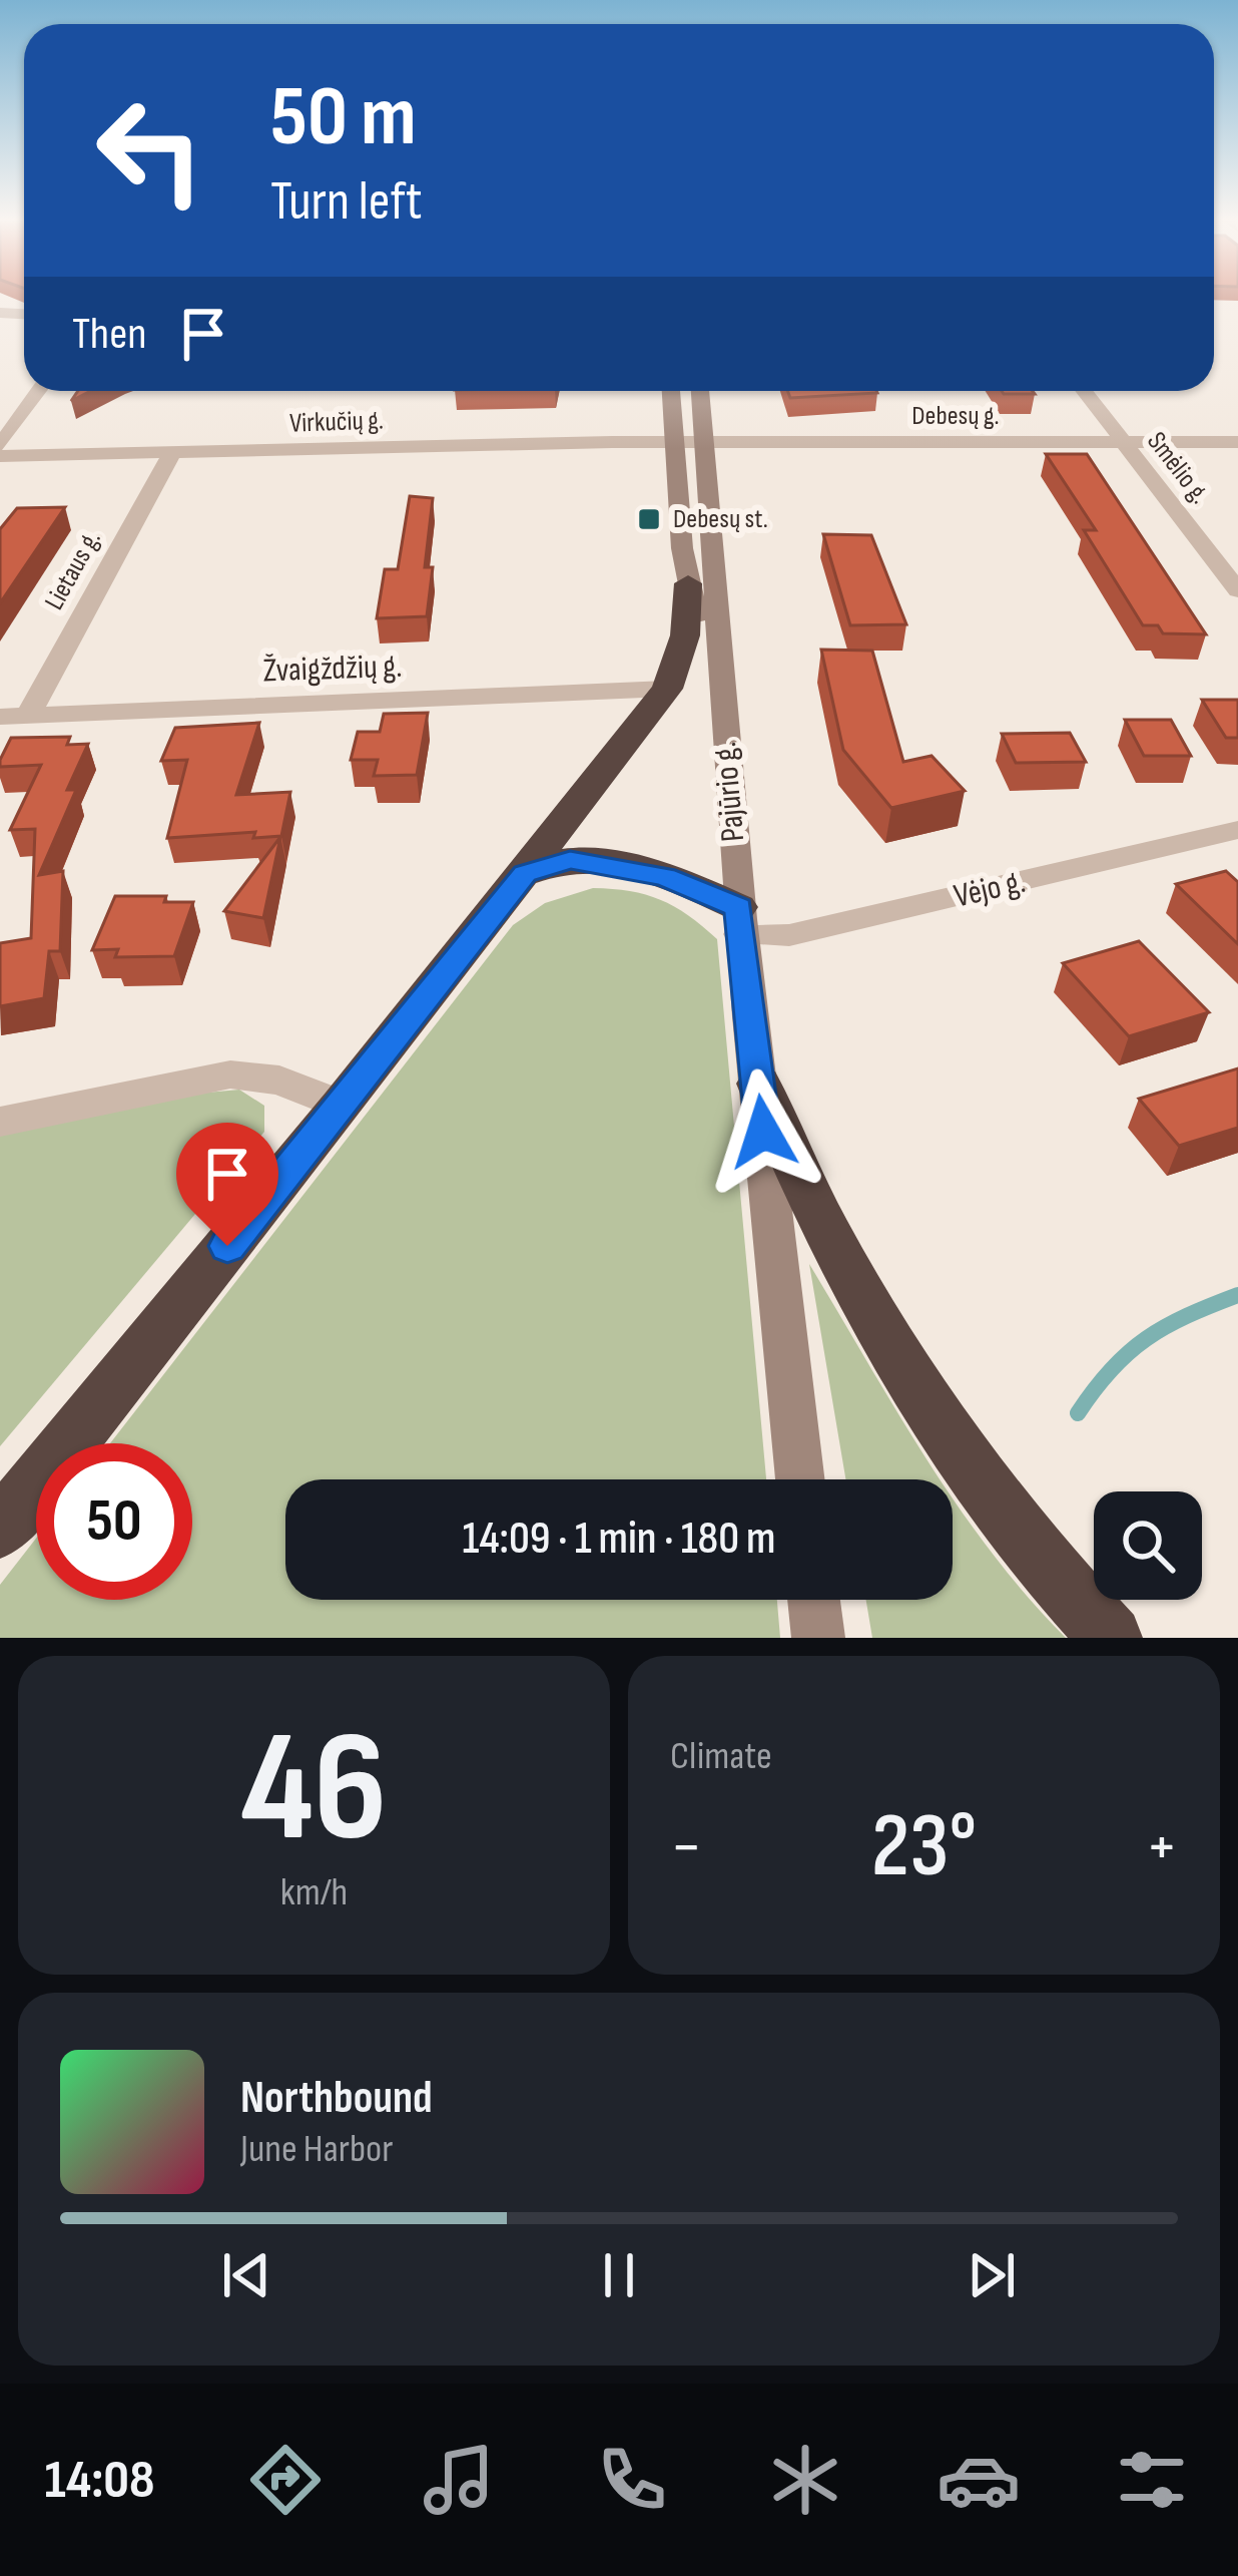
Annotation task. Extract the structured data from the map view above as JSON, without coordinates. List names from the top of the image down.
{
  "streets": {
    "main road": ["Pajūrio g."],
    "street": [
      "Debesų g.",
      "Virkučių g.",
      "Smėlio g.",
      "Lietaus g.",
      "Žvaigždžių g.",
      "Vėjo g."
    ]
  },
  "crossings": [
    ["Debesų g.", "Virkučių g."],
    ["Debesų g.", "Smėlio g."],
    ["Debesų g.", "Pajūrio g."],
    ["Virkučių g.", "Lietaus g."],
    ["Virkučių g.", "Pajūrio g."],
    ["Lietaus g.", "Žvaigždžių g."],
    ["Pajūrio g.", "Vėjo g."]
  ],
  "places": {
    "transit": ["Debesų st."]
  },
  "page": {
    "turn": ["50 m", "Turn left"],
    "then": "Then",
    "limit": "50",
    "trip": "14:09 · 1 min · 180 m",
    "tile": [
      ["46", "km/h"],
      "Climate"
    ],
    "heat": ["−", "23°", "+"],
    "song": ["Northbound", "June Harbor"],
    "tabs": "14:08"
  }
}
